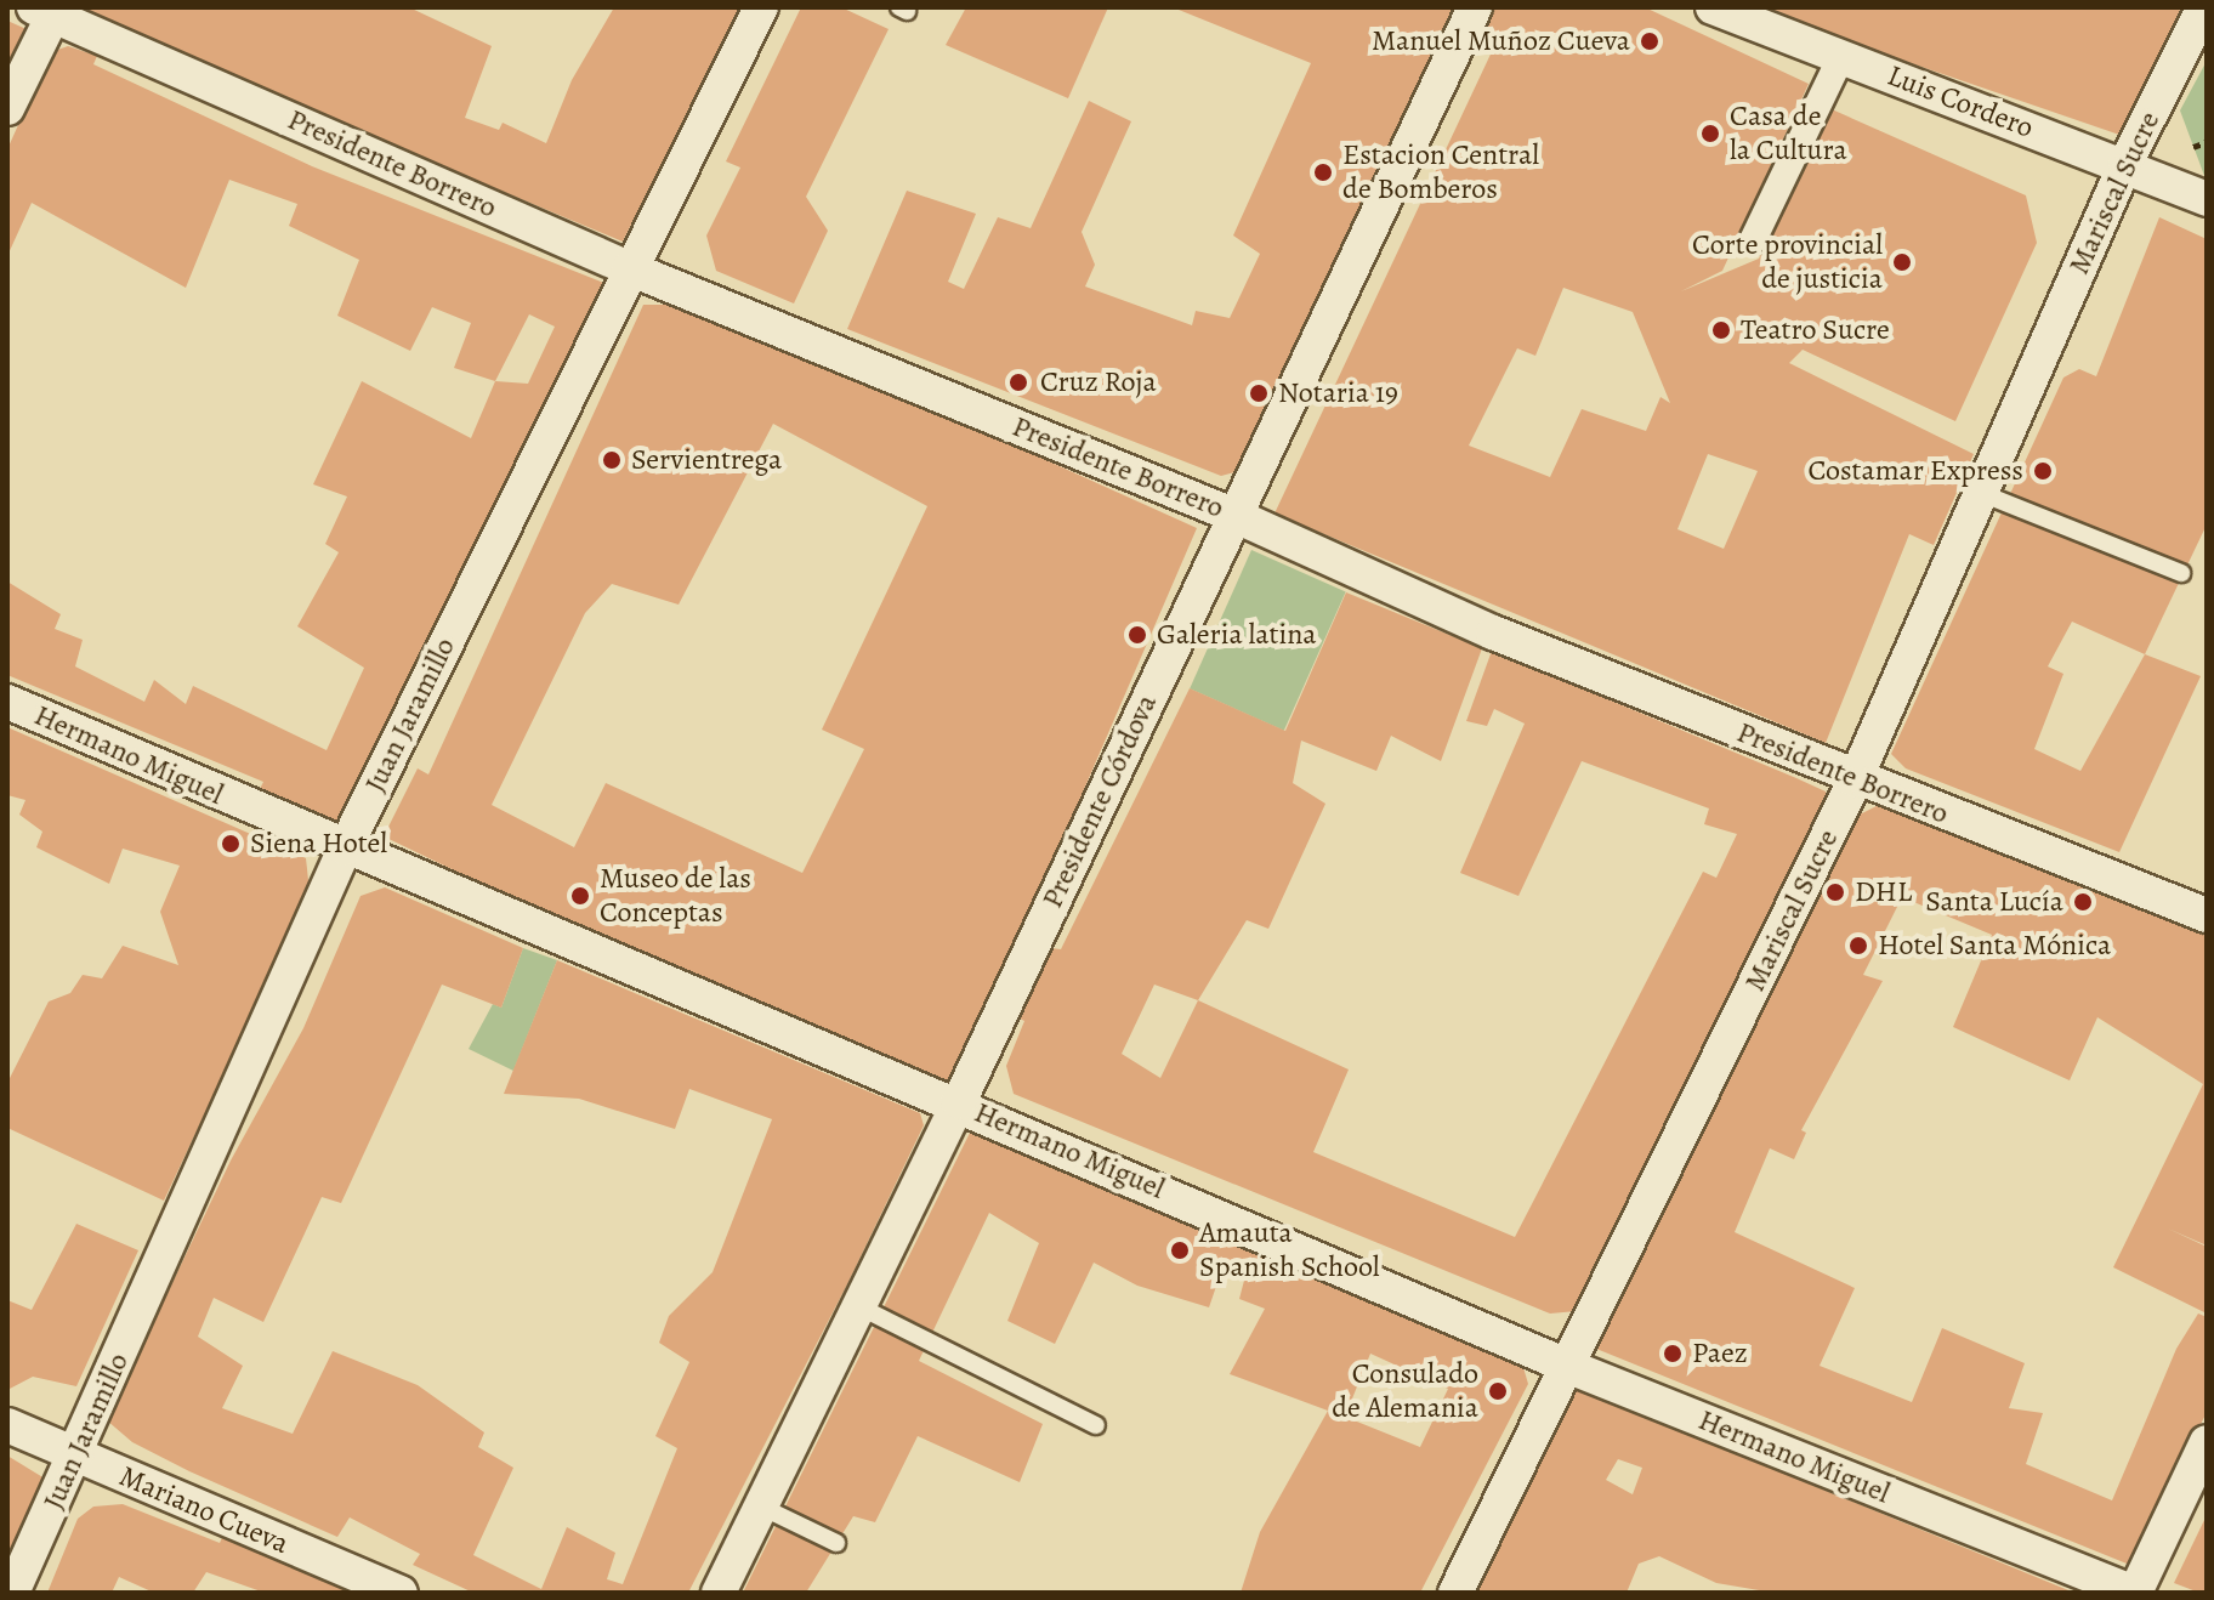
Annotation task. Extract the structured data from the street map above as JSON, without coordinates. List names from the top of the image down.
{
  "streets": {
    "street": [
      "Luis Cordero",
      "Presidente Borrero",
      "Mariscal Sucre",
      "Juan Jaramillo",
      "Hermano Miguel",
      "Presidente Córdova",
      "Mariano Cueva"
    ]
  },
  "crossings": [
    ["Luis Cordero", "Mariscal Sucre"],
    ["Presidente Borrero", "Mariscal Sucre"],
    ["Presidente Borrero", "Juan Jaramillo"],
    ["Presidente Borrero", "Presidente Córdova"],
    ["Mariscal Sucre", "Hermano Miguel"],
    ["Juan Jaramillo", "Hermano Miguel"],
    ["Juan Jaramillo", "Mariano Cueva"],
    ["Hermano Miguel", "Presidente Córdova"]
  ],
  "places": [
    "Manuel Muñoz Cueva",
    "Casa de la Cultura",
    "Estacion Central de Bomberos",
    "Corte provincial de justicia",
    "Teatro Sucre",
    "Cruz Roja",
    "Notaria 19",
    "Servientrega",
    "Costamar Express",
    "Galeria latina",
    "Siena Hotel",
    "DHL",
    "Museo de las Conceptas",
    "Santa Lucía",
    "Hotel Santa Mónica",
    "Amauta Spanish School",
    "Paez",
    "Consulado de Alemania"
  ]
}
